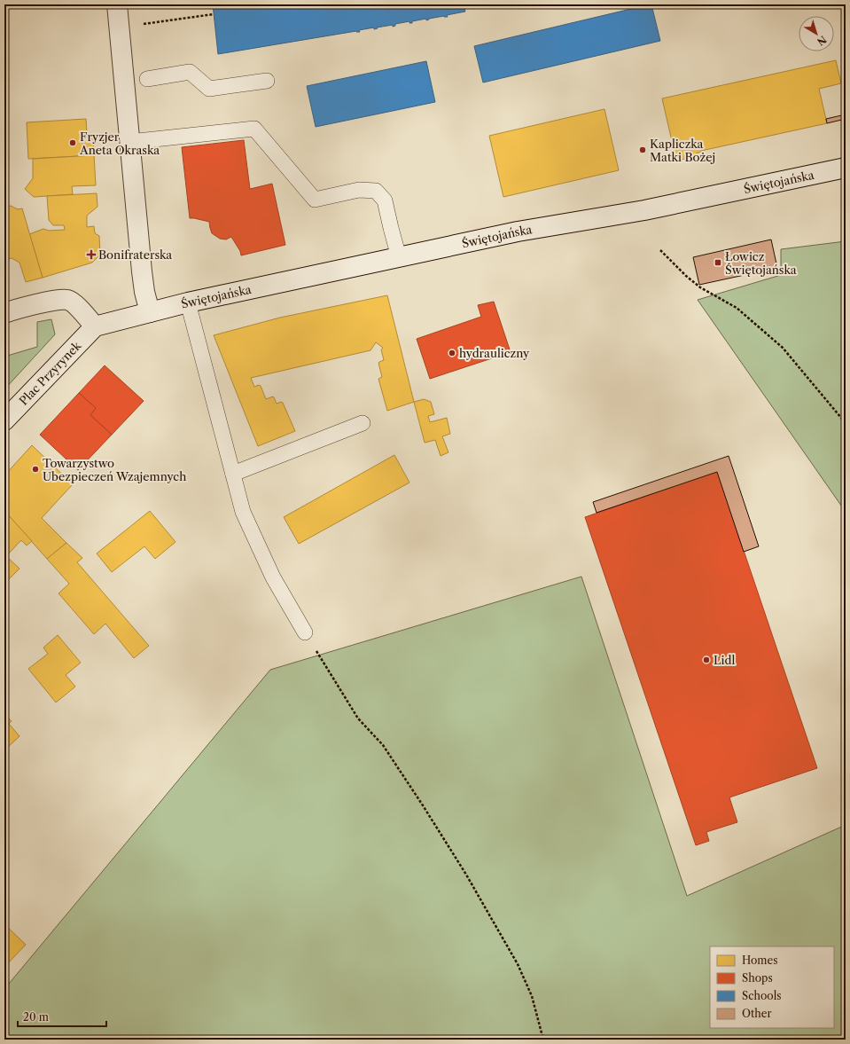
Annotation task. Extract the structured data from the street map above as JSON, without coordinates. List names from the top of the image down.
{
  "streets": {
    "street": ["Świętojańska", "Plac Przyrynek"]
  },
  "places": {
    "other": [
      "Fryzjer Aneta Okraska",
      "Kapliczka Matki Bożej",
      "hydrauliczny",
      "Towarzystwo Ubezpieczeń Wzajemnych",
      "Lidl"
    ],
    "health": ["Bonifraterska"],
    "transit": ["Łowicz Świętojańska"]
  },
  "legend": [
    "Homes",
    "Shops",
    "Schools",
    "Other"
  ],
  "scale_bar": "20 m",
  "north": "bottom right"
}
